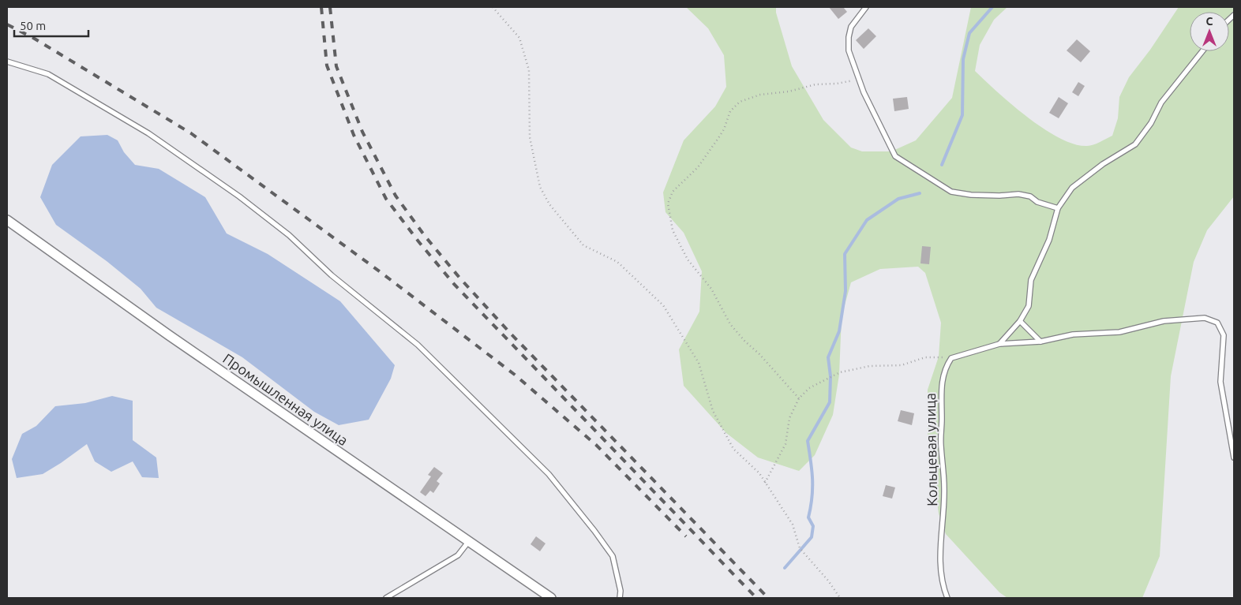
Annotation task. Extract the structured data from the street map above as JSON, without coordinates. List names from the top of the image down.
{
  "streets": {
    "street": ["Промышленная улица"],
    "lane": ["Кольцевая улица"]
  },
  "scale_bar": "50 m",
  "north": "top"
}
